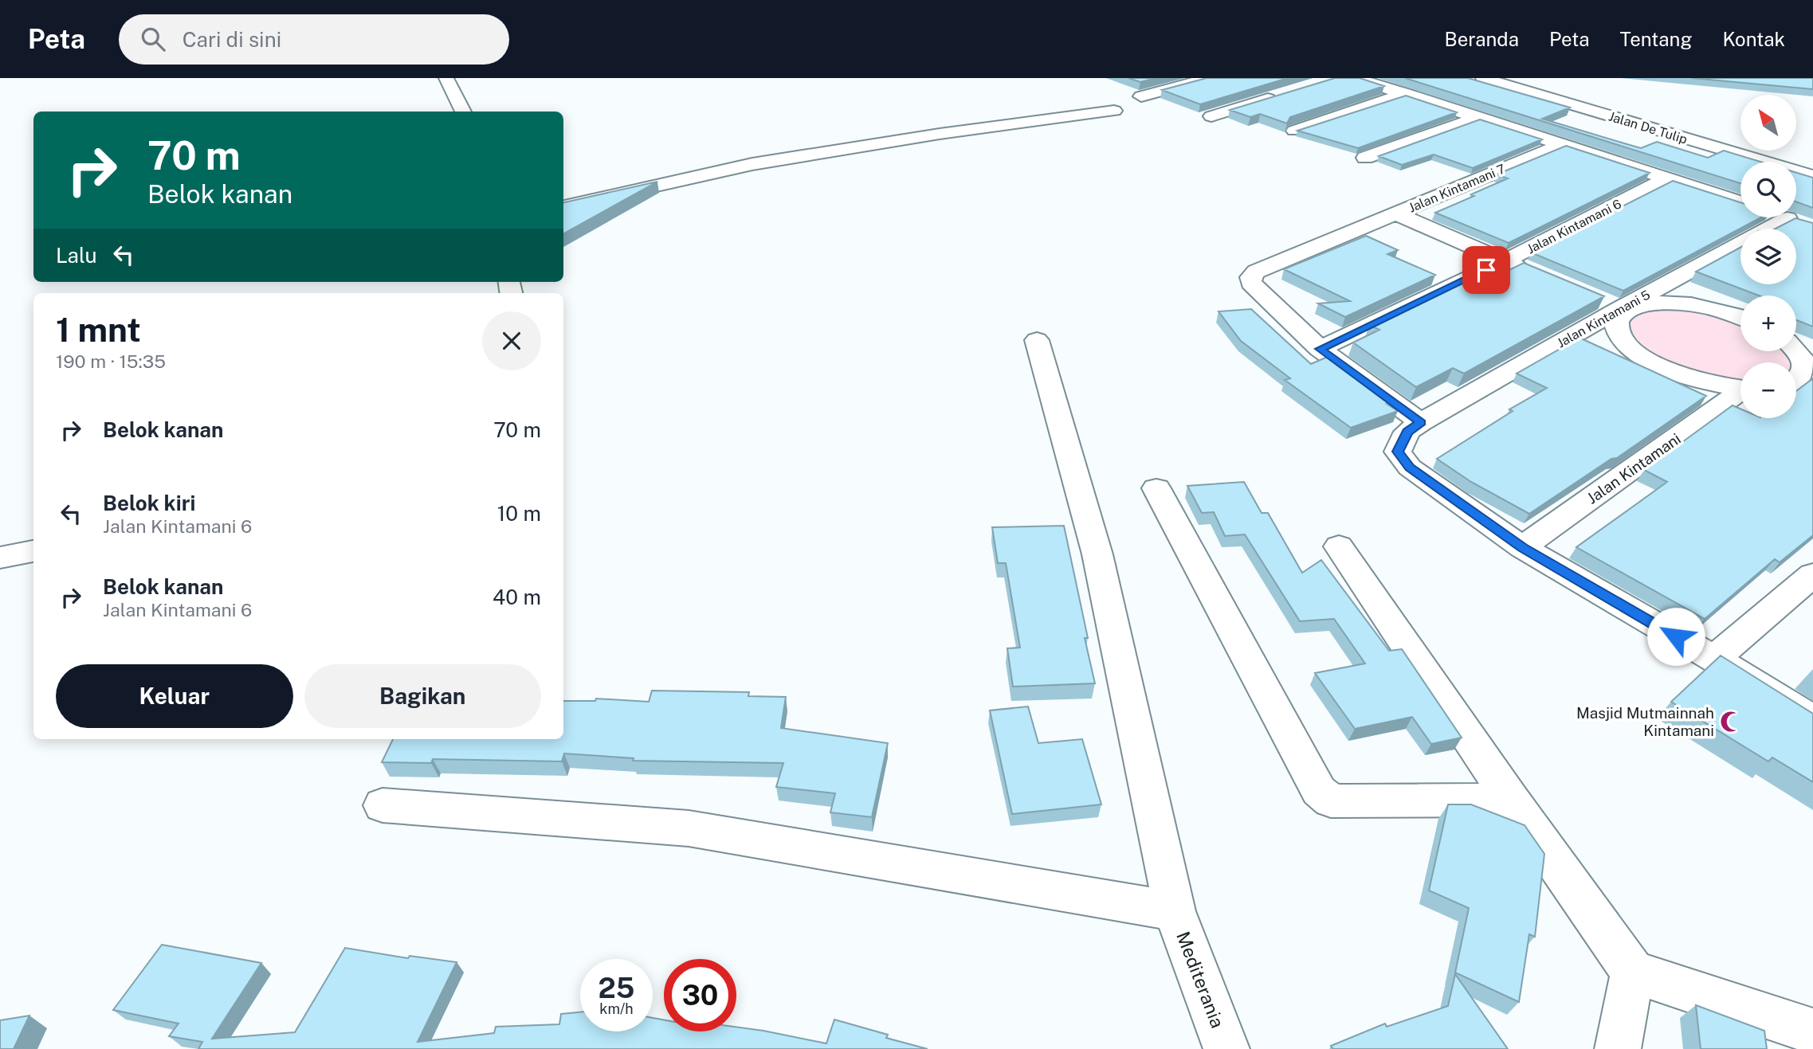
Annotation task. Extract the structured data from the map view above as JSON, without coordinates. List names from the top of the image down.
{
  "streets": {
    "street": [
      "Jalan De Tulip",
      "Jalan Kintamani 7",
      "Jalan Kintamani 6",
      "Jalan Kintamani 5",
      "Jalan Kintamani",
      "Mediterania"
    ]
  },
  "crossings": [
    ["Jalan Kintamani 7", "Jalan Kintamani 6"],
    ["Jalan Kintamani 5", "Jalan Kintamani"]
  ],
  "places": {
    "mosque": ["Masjid Mutmainnah Kintamani"]
  },
  "north": "top left",
  "page": {
    "header": "Peta",
    "search": "Cari di sini",
    "nav": [
      "Beranda",
      "Peta",
      "Tentang",
      "Kontak"
    ],
    "map_buttons": ["+", "−"],
    "turn": ["70 m", "Belok kanan"],
    "then": "Lalu",
    "heading": ["1 mnt", "190 m · 15:35"],
    "list": [
      {
        "name": "Belok kanan",
        "value": "70 m"
      },
      {
        "name": "Belok kiri",
        "note": "Jalan Kintamani 6",
        "value": "10 m"
      },
      {
        "name": "Belok kanan",
        "note": "Jalan Kintamani 6",
        "value": "40 m"
      }
    ],
    "buttons": ["Keluar", "Bagikan"],
    "speed": "25 km/h",
    "limit": "30"
  }
}
